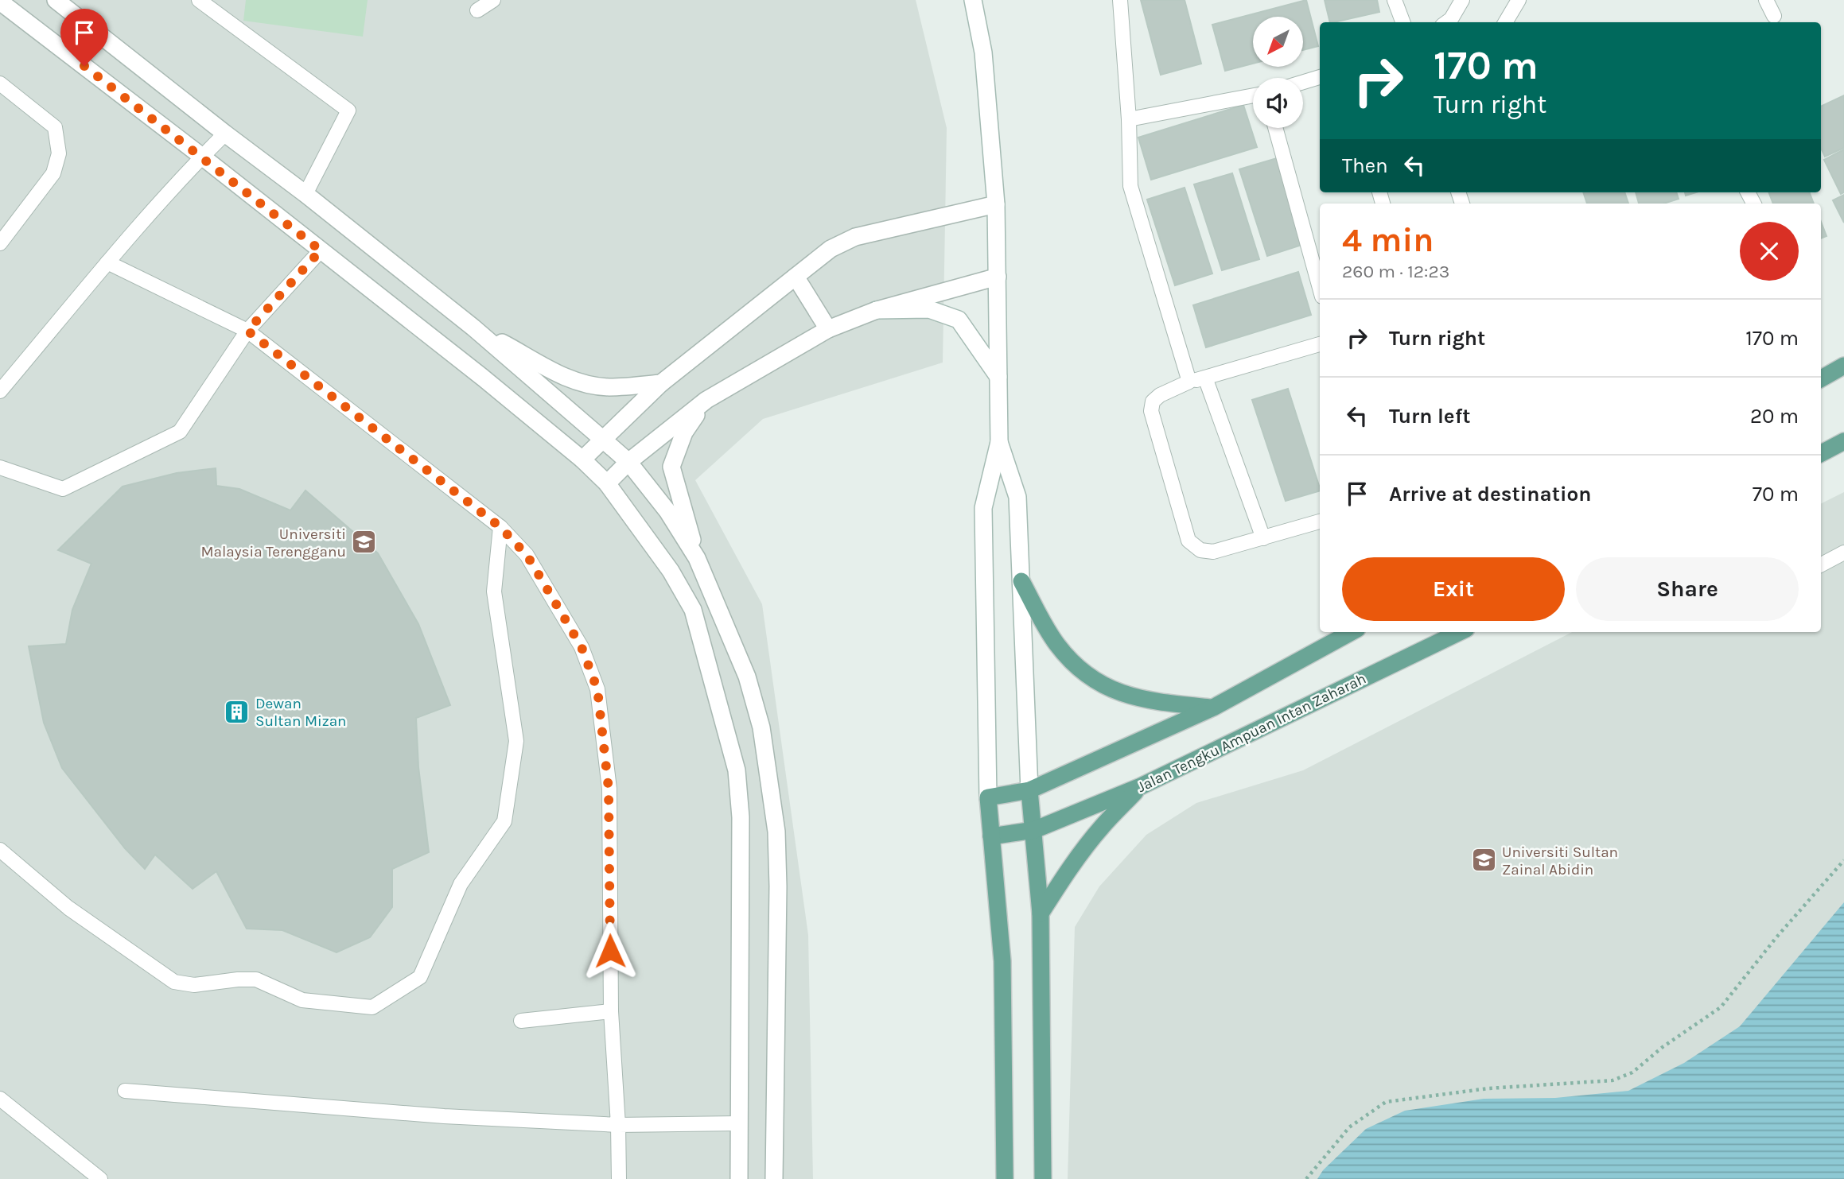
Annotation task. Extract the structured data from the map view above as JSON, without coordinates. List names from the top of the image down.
{
  "streets": {
    "main road": ["Jalan Tengku Ampuan Intan Zaharah"]
  },
  "places": {
    "school or university": ["Universiti Malaysia Terengganu", "Universiti Sultan Zainal Abidin"],
    "building": ["Dewan Sultan Mizan"]
  },
  "north": "bottom left",
  "page": {
    "turn": ["170 m", "Turn right"],
    "then": "Then",
    "heading": ["4 min", "260 m · 12:23"],
    "list": [
      {
        "name": "Turn right",
        "value": "170 m"
      },
      {
        "name": "Turn left",
        "value": "20 m"
      },
      {
        "name": "Arrive at destination",
        "value": "70 m"
      }
    ],
    "buttons": ["Exit", "Share"]
  }
}
